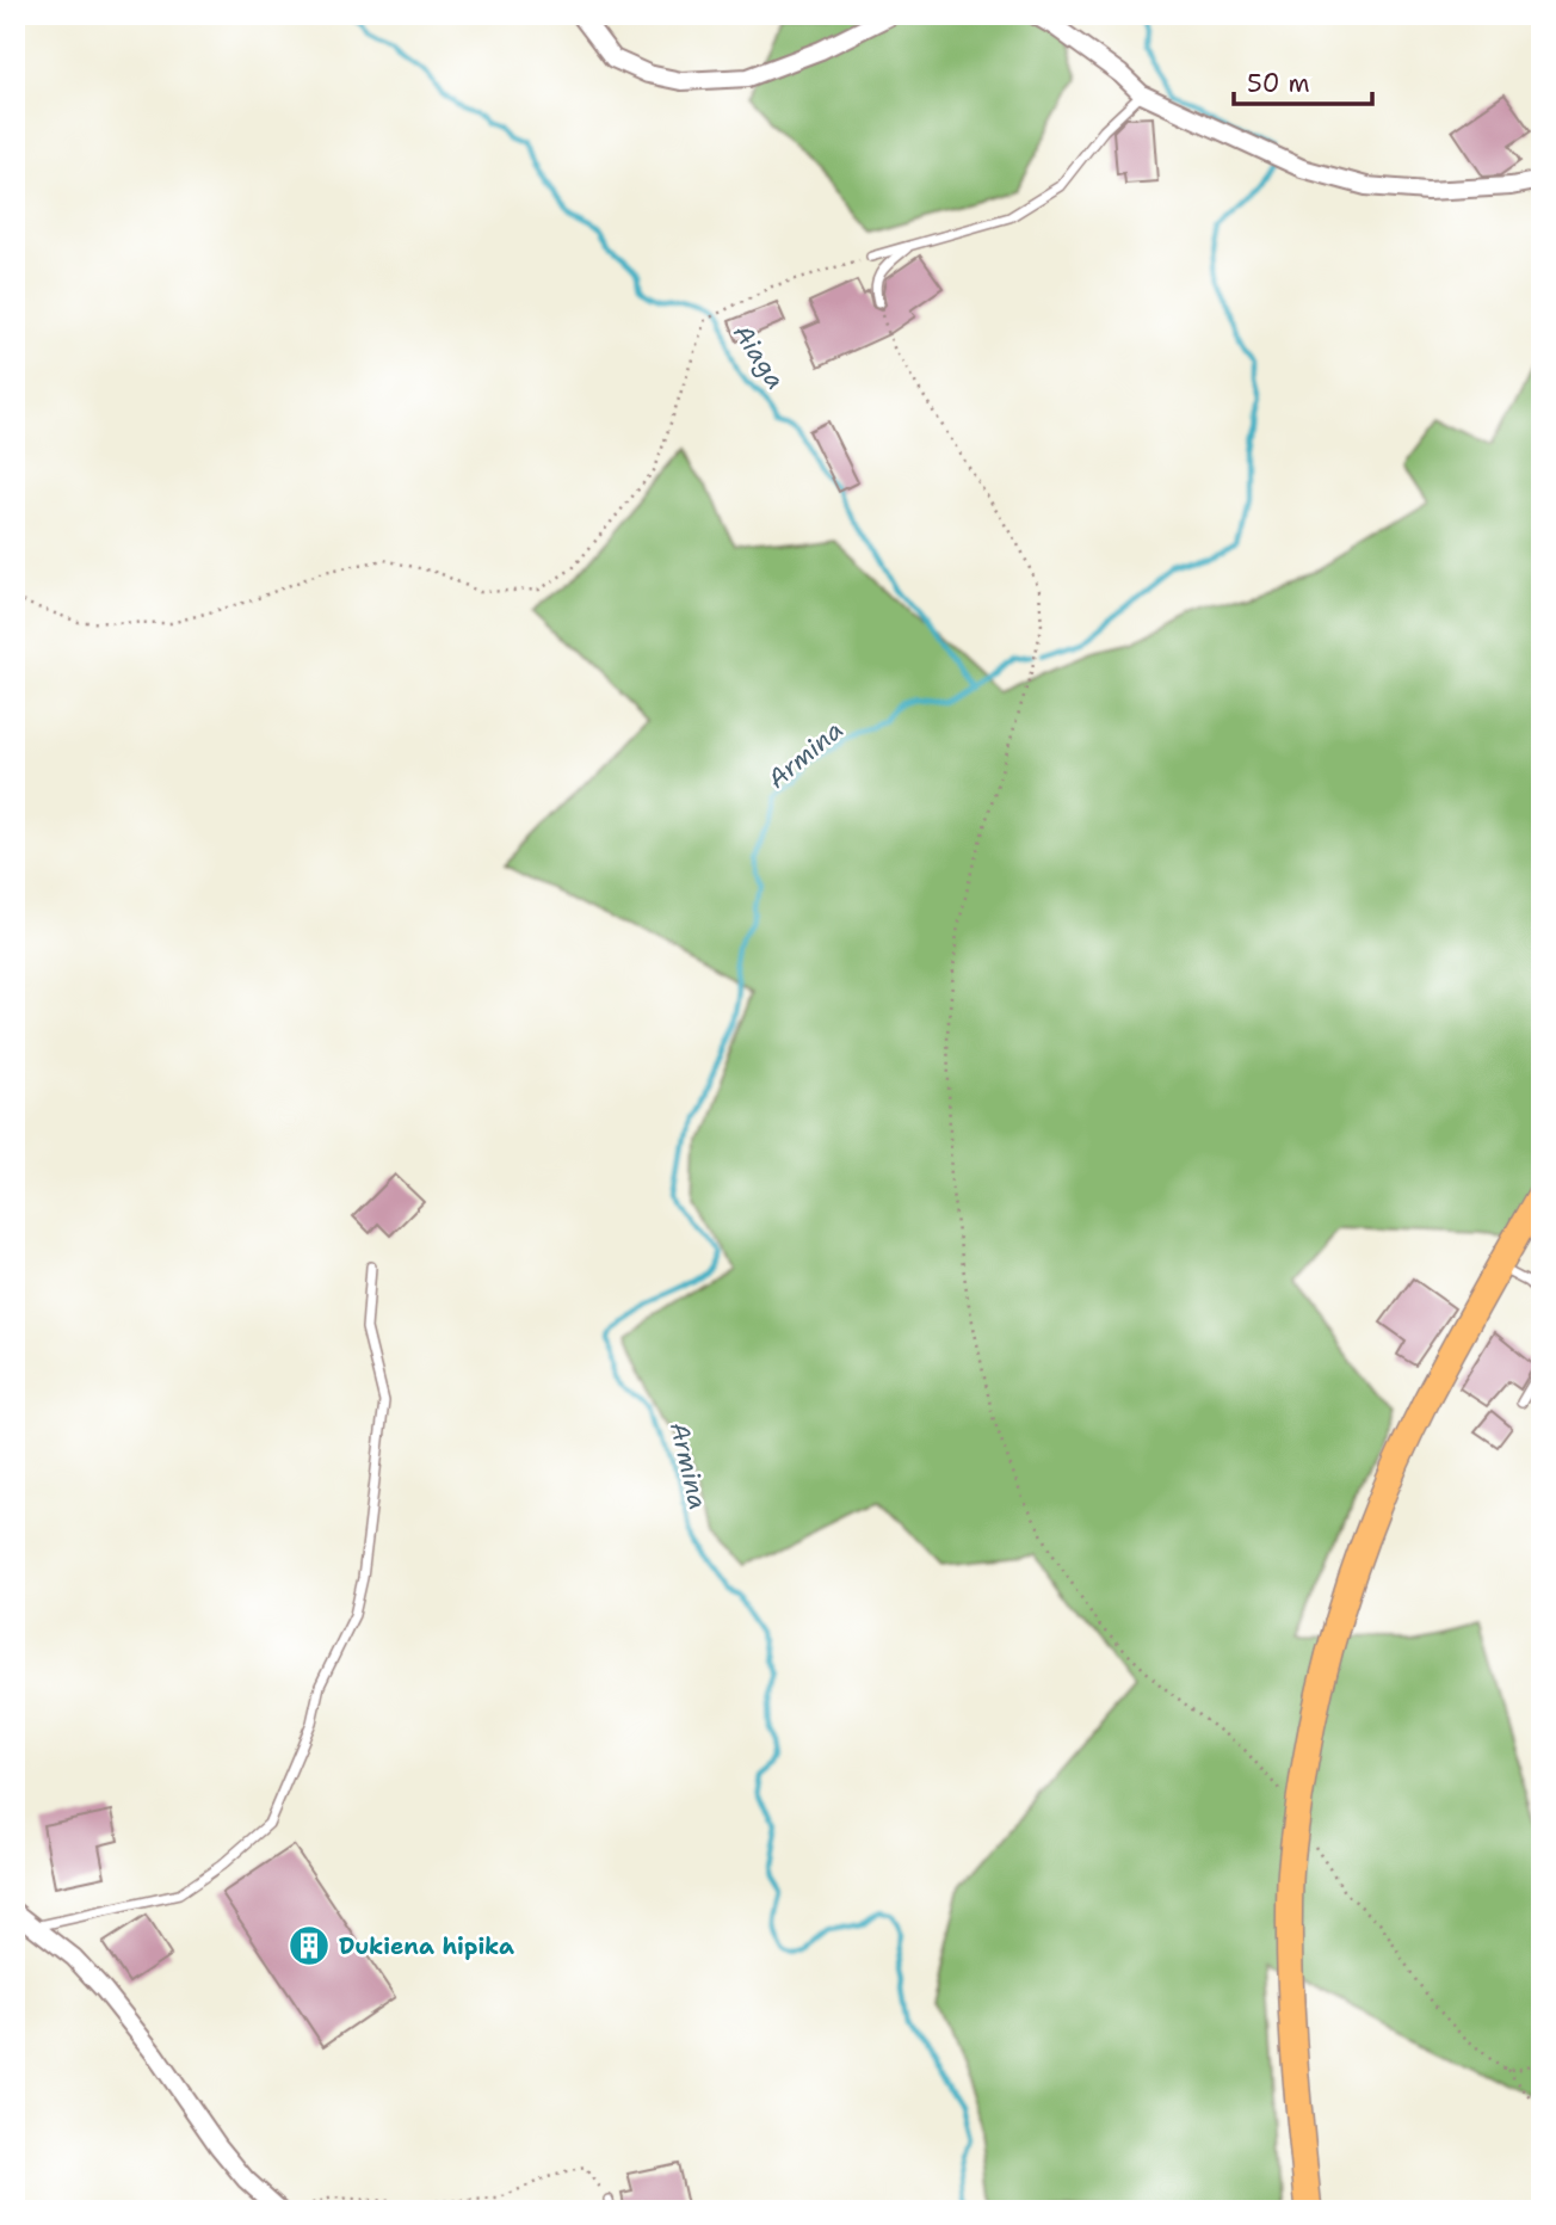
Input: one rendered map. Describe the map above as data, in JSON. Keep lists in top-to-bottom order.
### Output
{
  "water": ["Aiaga", "Armina"],
  "places": {
    "building": ["Dukiena hipika"]
  },
  "scale_bar": "50 m"
}
